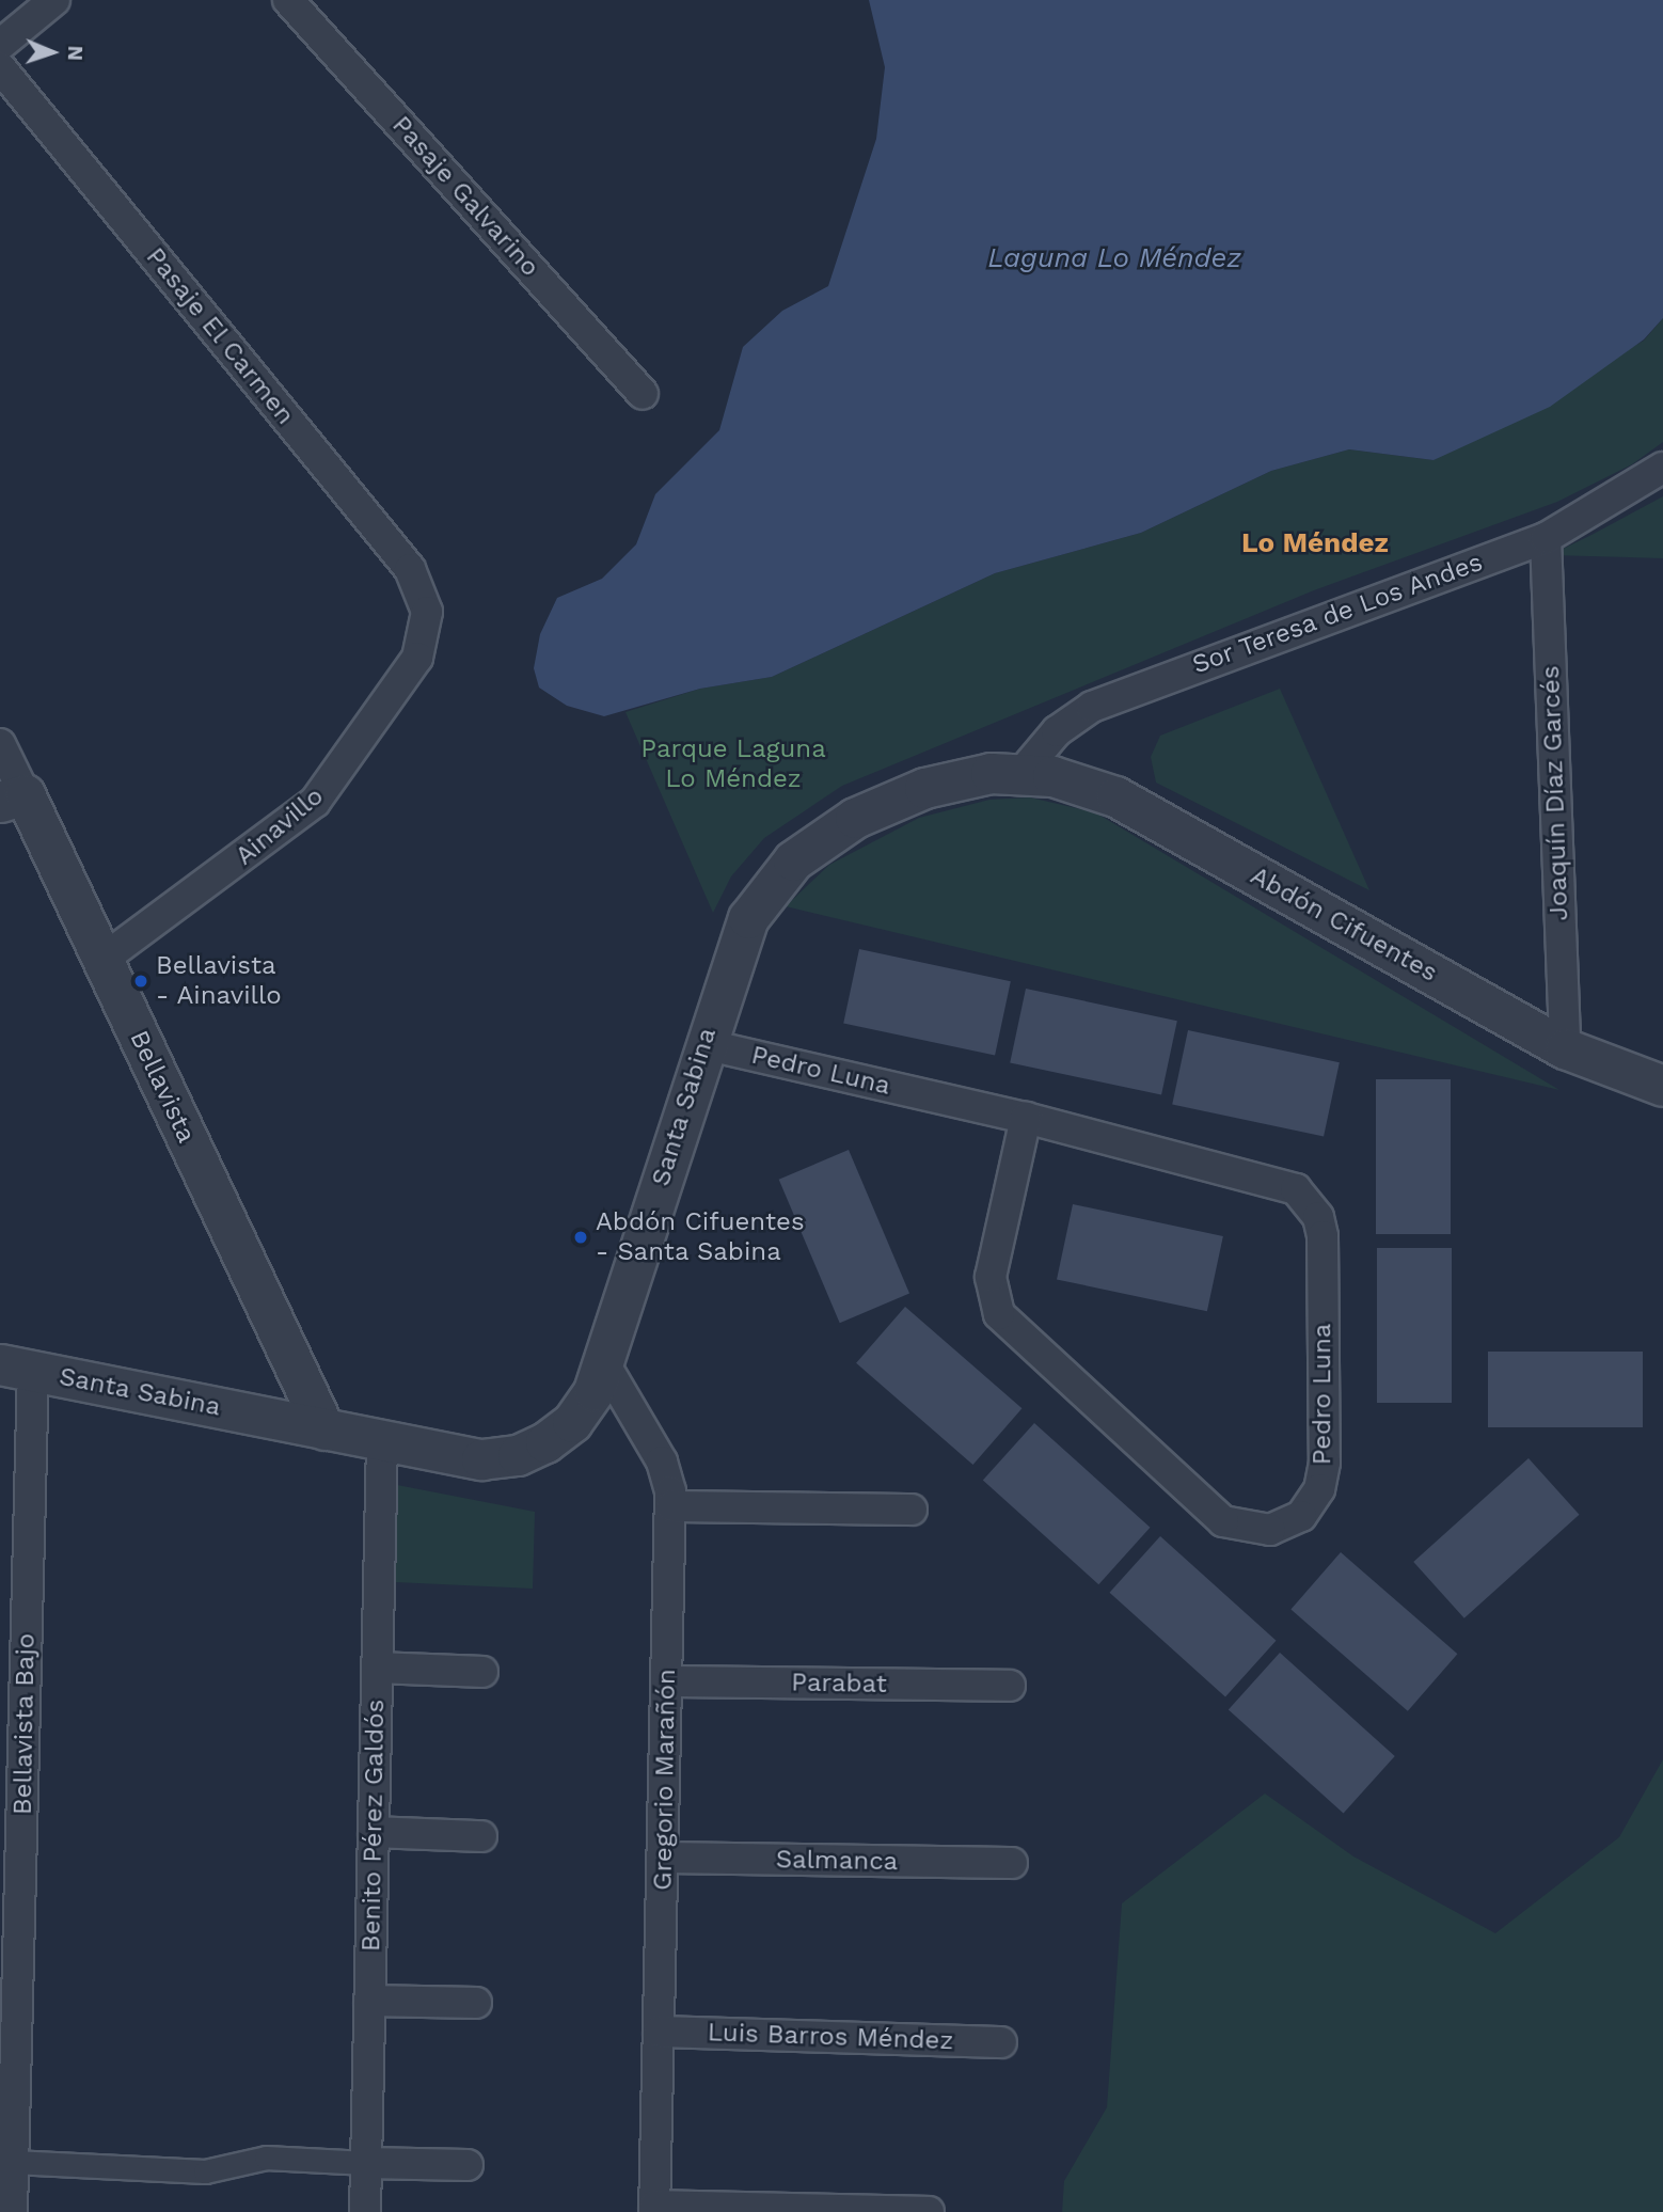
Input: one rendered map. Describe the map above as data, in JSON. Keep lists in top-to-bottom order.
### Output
{
  "streets": {
    "street": [
      "Pasaje Galvarino",
      "Pasaje El Carmen",
      "Sor Teresa de Los Andes",
      "Joaquín Díaz Garcés",
      "Ainavillo",
      "Abdón Cifuentes",
      "Pedro Luna",
      "Bellavista",
      "Santa Sabina",
      "Parabat",
      "Bellavista Bajo",
      "Gregorio Marañón",
      "Benito Pérez Galdós",
      "Salmanca",
      "Luis Barros Méndez"
    ]
  },
  "crossings": [
    ["Pasaje El Carmen", "Ainavillo"],
    ["Sor Teresa de Los Andes", "Joaquín Díaz Garcés"],
    ["Sor Teresa de Los Andes", "Abdón Cifuentes"],
    ["Sor Teresa de Los Andes", "Santa Sabina"],
    ["Joaquín Díaz Garcés", "Abdón Cifuentes"],
    ["Ainavillo", "Bellavista"],
    ["Abdón Cifuentes", "Santa Sabina"],
    ["Pedro Luna", "Santa Sabina"],
    ["Bellavista", "Santa Sabina"],
    ["Santa Sabina", "Bellavista Bajo"],
    ["Santa Sabina", "Gregorio Marañón"],
    ["Santa Sabina", "Benito Pérez Galdós"],
    ["Parabat", "Gregorio Marañón"],
    ["Gregorio Marañón", "Salmanca"],
    ["Gregorio Marañón", "Luis Barros Méndez"]
  ],
  "districts": ["Lo Méndez"],
  "water": ["Laguna Lo Méndez"],
  "parks": ["Parque Laguna Lo Méndez"],
  "places": ["Bellavista - Ainavillo", "Abdón Cifuentes - Santa Sabina"],
  "north": "right"
}
